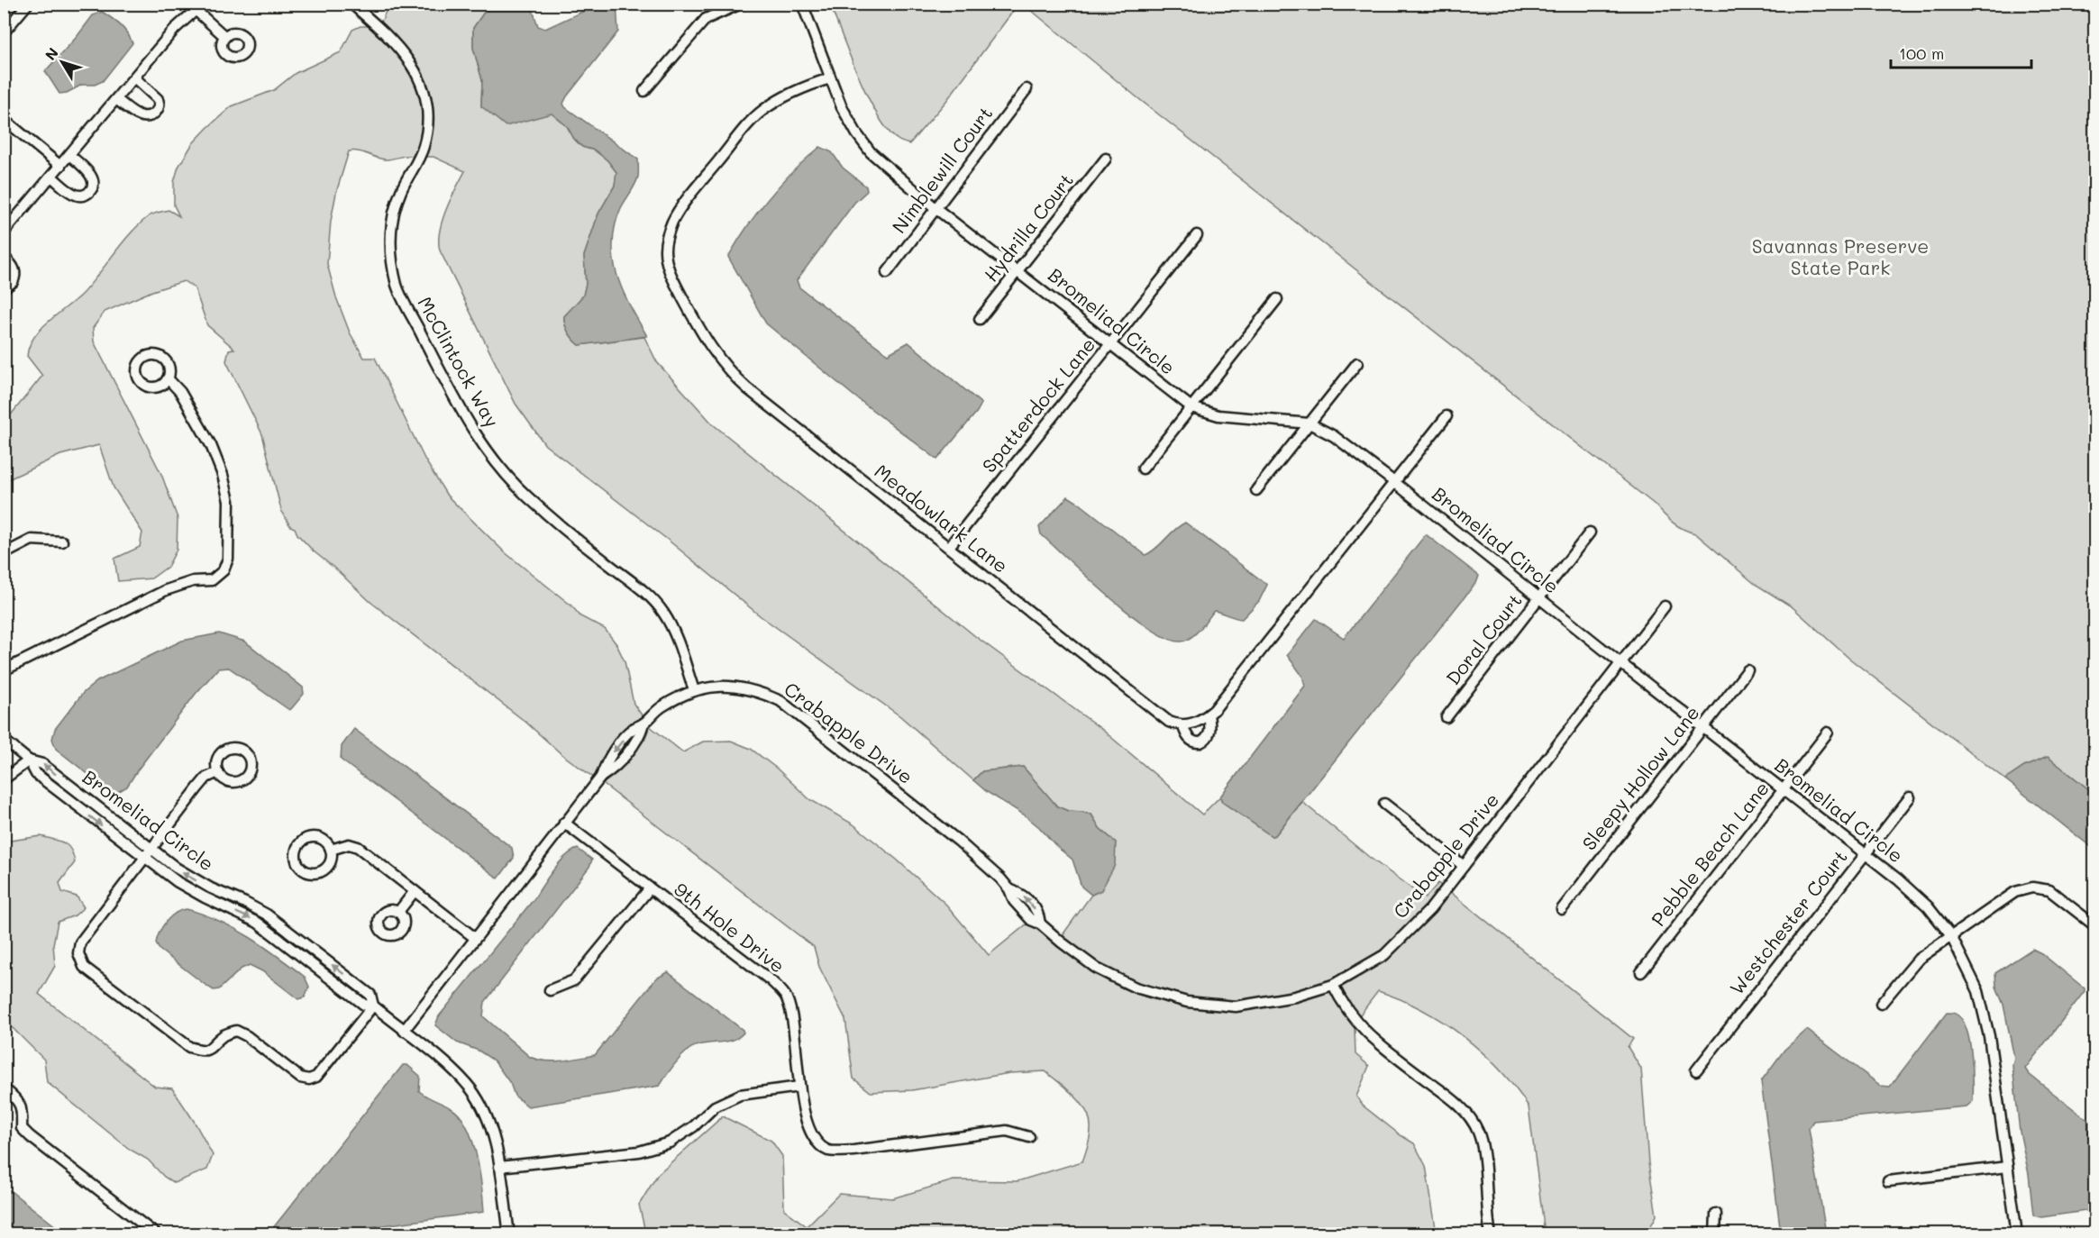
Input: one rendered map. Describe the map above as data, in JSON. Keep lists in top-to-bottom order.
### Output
{
  "streets": {
    "street": [
      "Nimblewill Court",
      "Hydrilla Court",
      "Bromeliad Circle",
      "McClintock Way",
      "Spatterdock Lane",
      "Meadowlark Lane",
      "Doral Court",
      "Crabapple Drive",
      "Sleepy Hollow Lane",
      "Pebble Beach Lane",
      "Westchester Court",
      "9th Hole Drive"
    ]
  },
  "crossings": [
    ["Nimblewill Court", "Bromeliad Circle"],
    ["Hydrilla Court", "Bromeliad Circle"],
    ["Bromeliad Circle", "Spatterdock Lane"],
    ["Bromeliad Circle", "Meadowlark Lane"],
    ["Bromeliad Circle", "Doral Court"],
    ["Bromeliad Circle", "Crabapple Drive"],
    ["Bromeliad Circle", "Sleepy Hollow Lane"],
    ["Bromeliad Circle", "Pebble Beach Lane"],
    ["Bromeliad Circle", "Westchester Court"],
    ["McClintock Way", "Crabapple Drive"],
    ["Spatterdock Lane", "Meadowlark Lane"],
    ["Crabapple Drive", "9th Hole Drive"]
  ],
  "parks": ["Savannas Preserve State Park"],
  "scale_bar": "100 m",
  "north": "top left"
}
